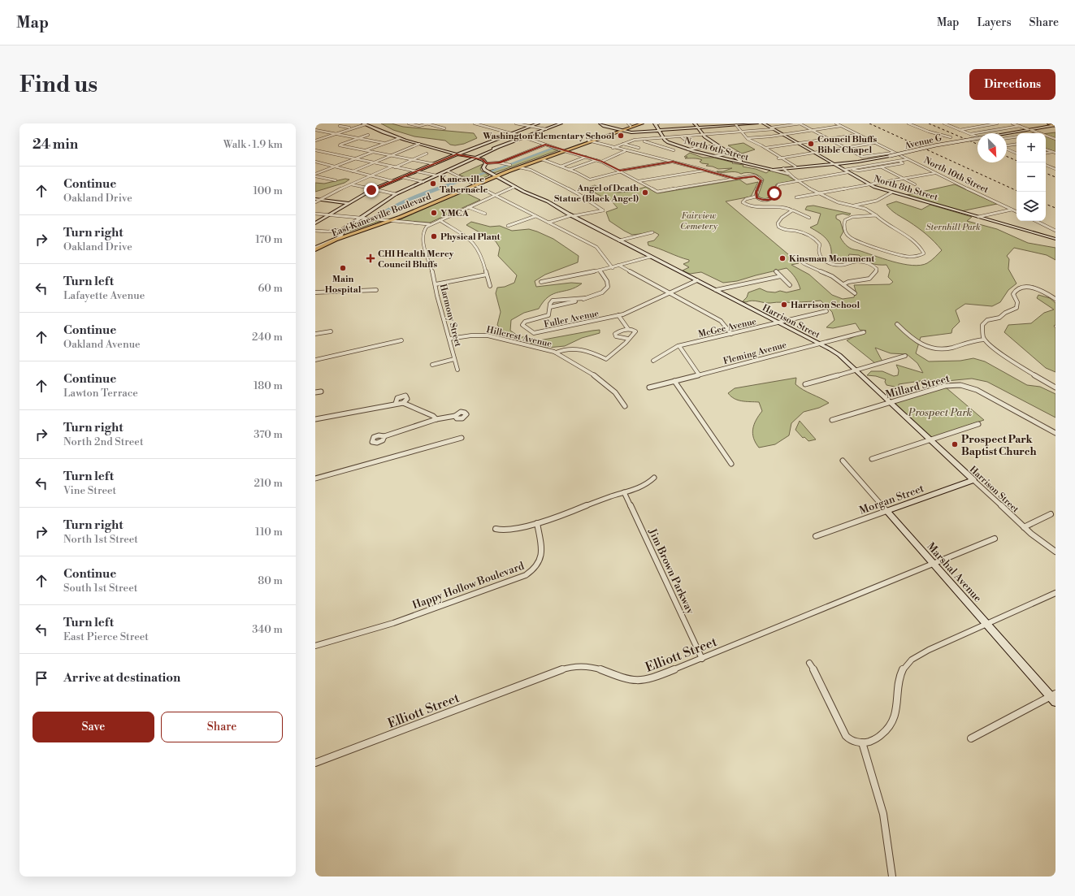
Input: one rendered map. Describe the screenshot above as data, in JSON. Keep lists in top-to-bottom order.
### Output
{
  "streets": {
    "main road": ["East Kanesville Boulevard"],
    "street": [
      "Avenue G",
      "North 6th Street",
      "North 10th Street",
      "North 8th Street",
      "Harmony Street",
      "Fuller Avenue",
      "Harrison Street",
      "McGee Avenue",
      "Hillcrest Avenue",
      "Fleming Avenue",
      "Millard Street",
      "Morgan Street",
      "Jim Brown Parkway",
      "Marshal Avenue",
      "Happy Hollow Boulevard",
      "Elliott Street"
    ]
  },
  "crossings": [
    ["Avenue G", "North 6th Street"],
    ["Avenue G", "North 10th Street"],
    ["Avenue G", "North 8th Street"],
    ["East Kanesville Boulevard", "Harrison Street"],
    ["Harmony Street", "Hillcrest Avenue"],
    ["Fuller Avenue", "Harrison Street"],
    ["Harrison Street", "McGee Avenue"],
    ["Harrison Street", "Fleming Avenue"],
    ["Harrison Street", "Millard Street"],
    ["Harrison Street", "Morgan Street"],
    ["Morgan Street", "Marshal Avenue"],
    ["Jim Brown Parkway", "Elliott Street"],
    ["Marshal Avenue", "Elliott Street"]
  ],
  "parks": ["Fairview Cemetery", "Sternhill Park", "Prospect Park"],
  "places": {
    "other": [
      "Washington Elementary School",
      "Council Bluffs Bible Chapel",
      "Kanesville Tabernacle",
      "Angel of Death Statue (Black Angel)",
      "YMCA",
      "Physical Plant",
      "Kinsman Monument",
      "Main Hospital",
      "Harrison School",
      "Prospect Park Baptist Church"
    ],
    "health": ["CHI Health Mercy Council Bluffs"]
  },
  "north": "bottom right",
  "page": {
    "header": "Map",
    "nav": ["Map", "Layers", "Share"],
    "buttons": [
      "Directions",
      ["Save", "Share"]
    ],
    "title": "Find us",
    "heading": ["24 min", "Walk · 1.9 km"],
    "map_buttons": ["+", "−"],
    "list": [
      ["Continue", "Oakland Drive", "100 m"],
      ["Turn right", "Oakland Drive", "170 m"],
      ["Turn left", "Lafayette Avenue", "60 m"],
      ["Continue", "Oakland Avenue", "240 m"],
      ["Continue", "Lawton Terrace", "180 m"],
      ["Turn right", "North 2nd Street", "370 m"],
      ["Turn left", "Vine Street", "210 m"],
      ["Turn right", "North 1st Street", "110 m"],
      ["Continue", "South 1st Street", "80 m"],
      ["Turn left", "East Pierce Street", "340 m"],
      "Arrive at destination"
    ]
  }
}
